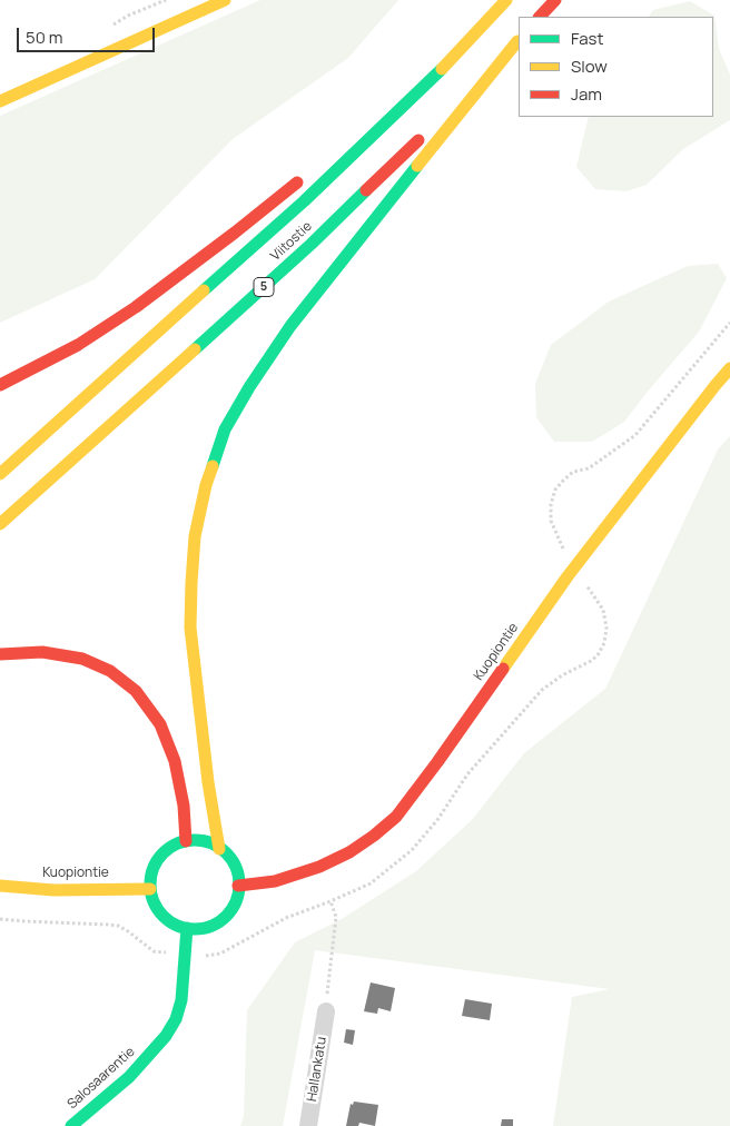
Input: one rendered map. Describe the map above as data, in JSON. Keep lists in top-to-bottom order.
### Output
{
  "streets": {
    "main road": [
      "Viitostie",
      "5",
      "Kuopiontie",
      "Salosaarentie"
    ],
    "street": ["Hallankatu"]
  },
  "crossings": [
    ["Kuopiontie", "Salosaarentie"]
  ],
  "legend": ["Fast", "Slow", "Jam"],
  "scale_bar": "50 m"
}
